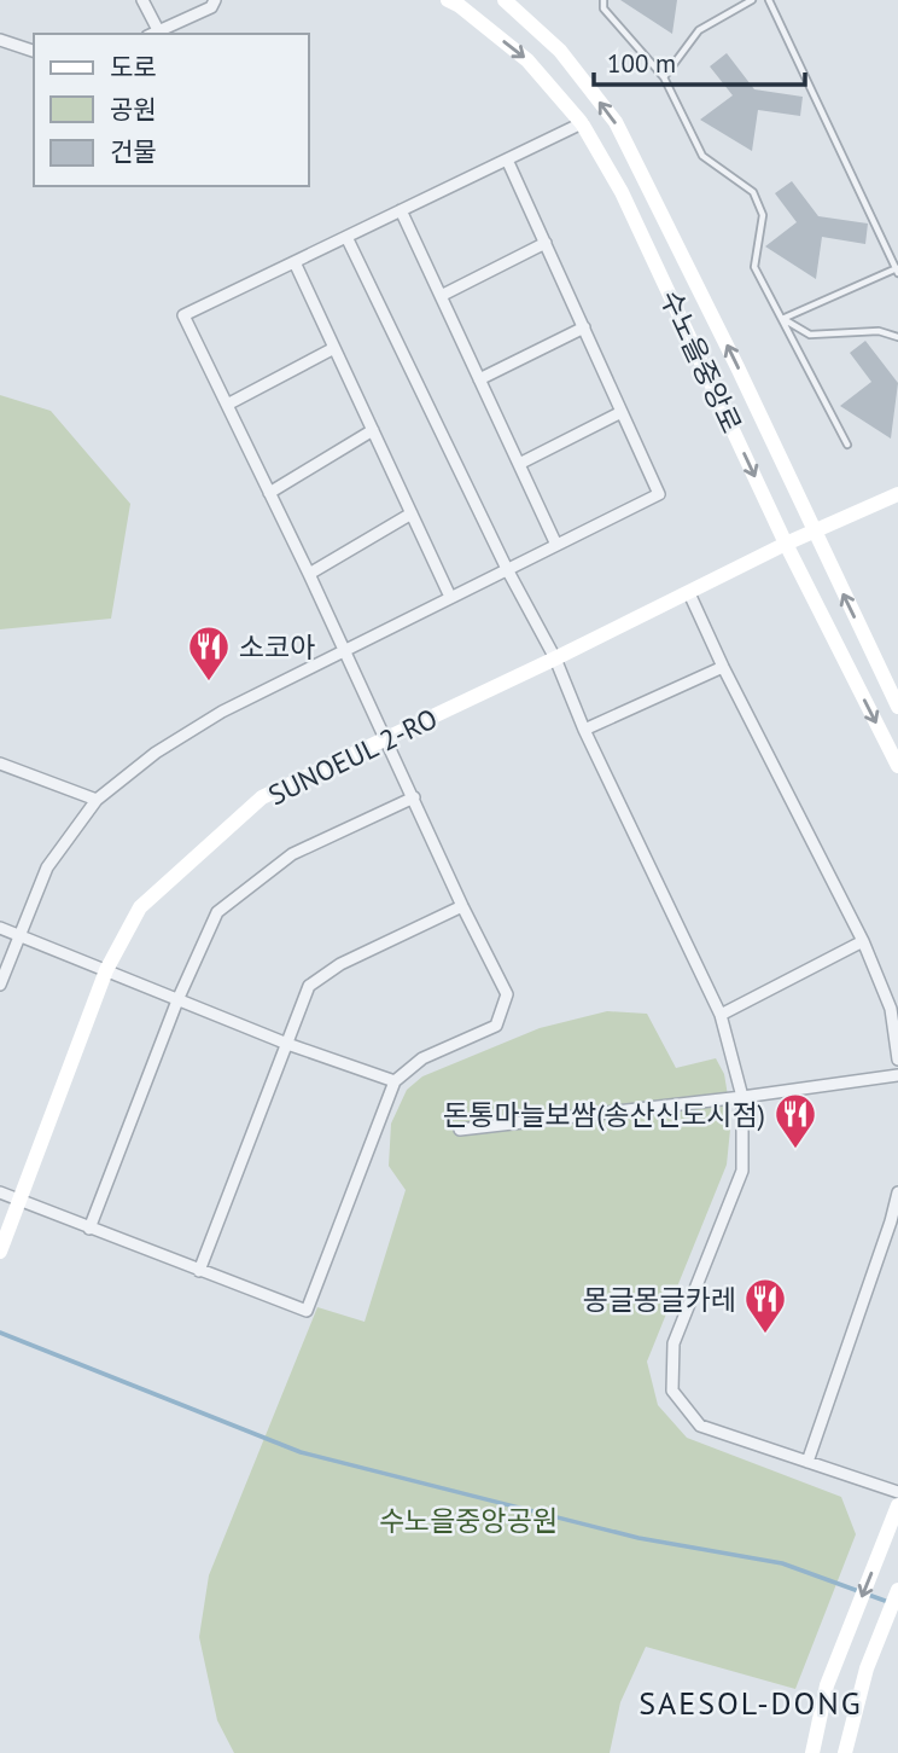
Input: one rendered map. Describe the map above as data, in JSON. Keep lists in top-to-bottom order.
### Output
{
  "streets": {
    "main road": ["수노을중앙로", "SUNOEUL 2-RO"]
  },
  "crossings": [
    ["수노을중앙로", "SUNOEUL 2-RO"]
  ],
  "districts": ["SAESOL-DONG"],
  "parks": ["수노을중앙공원"],
  "places": {
    "restaurant": ["소코아", "돈통마늘보쌈(송산신도시점)", "몽글몽글카레"]
  },
  "legend": ["도로", "공원", "건물"],
  "scale_bar": "100 m"
}
